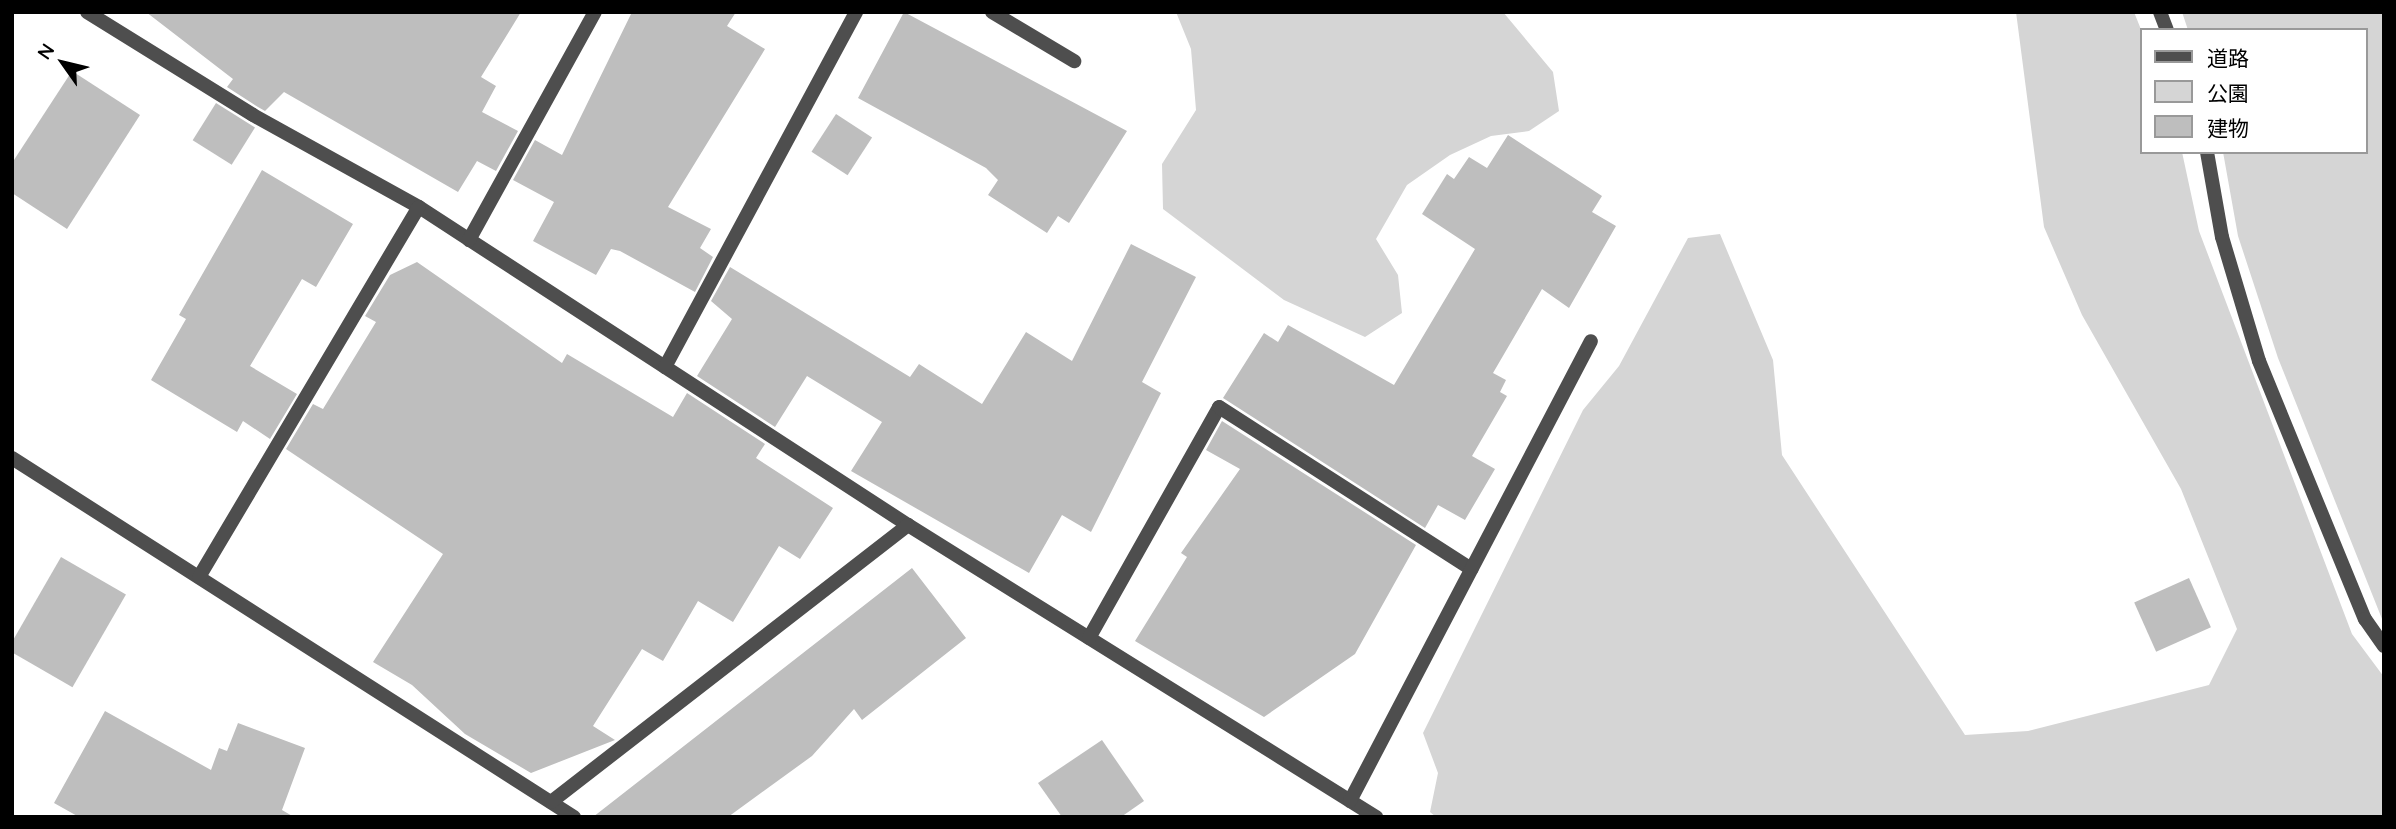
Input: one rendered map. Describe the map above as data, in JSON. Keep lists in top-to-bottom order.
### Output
{
  "legend": ["道路", "公園", "建物"],
  "north": "top left"
}
